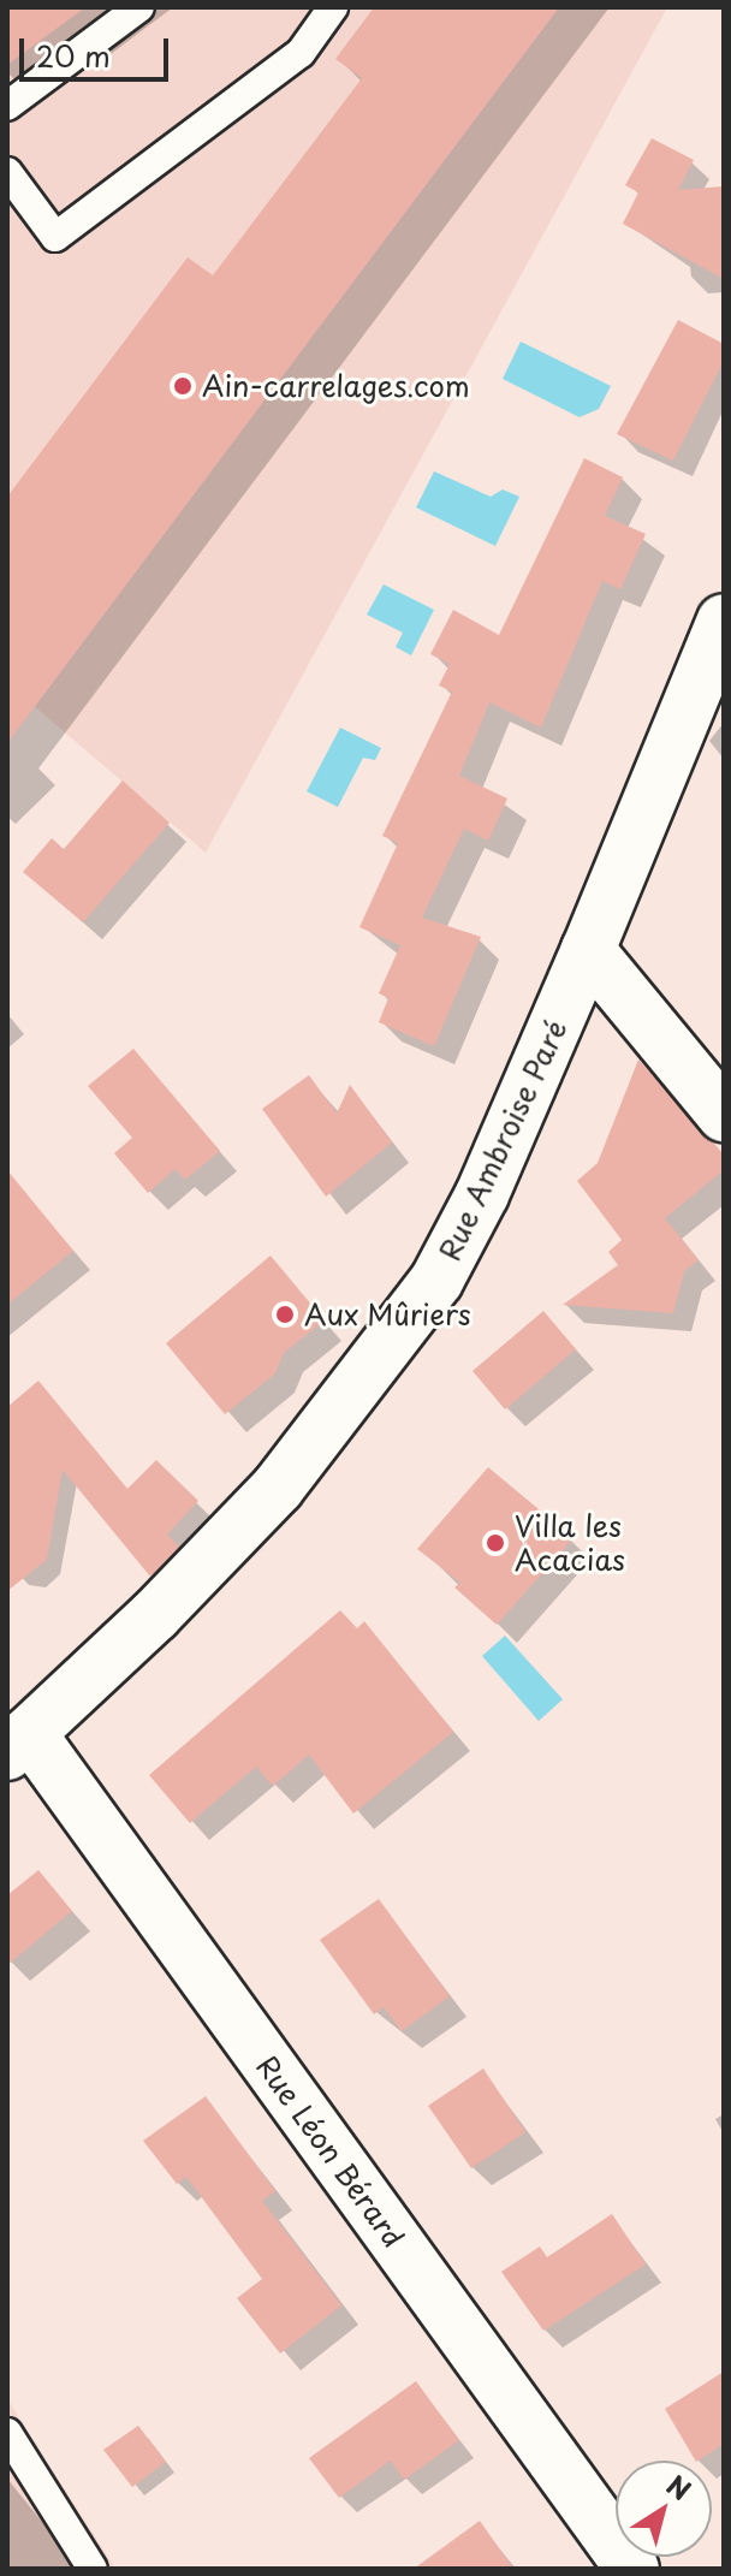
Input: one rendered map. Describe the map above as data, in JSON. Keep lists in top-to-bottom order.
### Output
{
  "streets": {
    "street": ["Rue Ambroise Paré", "Rue Léon Bérard"]
  },
  "crossings": [
    ["Rue Ambroise Paré", "Rue Léon Bérard"]
  ],
  "places": ["Ain-carrelages.com", "Aux Mûriers", "Villa les Acacias"],
  "scale_bar": "20 m",
  "north": "top right"
}
